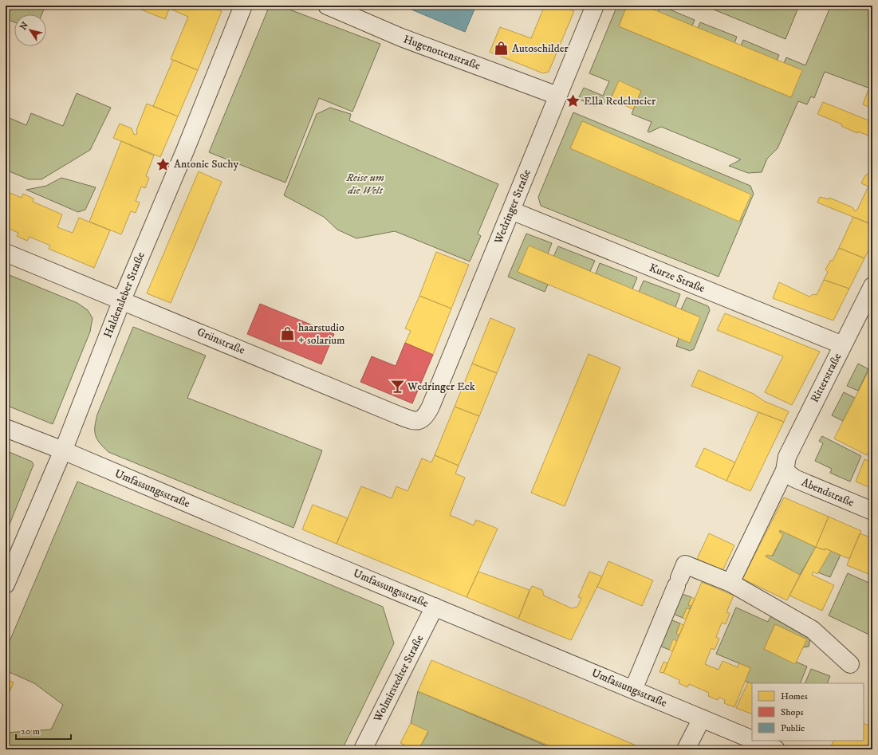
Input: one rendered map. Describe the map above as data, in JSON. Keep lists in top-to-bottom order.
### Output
{
  "streets": {
    "street": [
      "Hugenottenstraße",
      "Wedringer Straße",
      "Kurze Straße",
      "Haldensleber Straße",
      "Grünstraße",
      "Ritterstraße",
      "Umfassungsstraße",
      "Abendstraße",
      "Wolmirstedter Straße"
    ]
  },
  "crossings": [
    ["Hugenottenstraße", "Wedringer Straße"],
    ["Wedringer Straße", "Kurze Straße"],
    ["Wedringer Straße", "Grünstraße"],
    ["Kurze Straße", "Ritterstraße"],
    ["Haldensleber Straße", "Grünstraße"],
    ["Haldensleber Straße", "Umfassungsstraße"],
    ["Ritterstraße", "Abendstraße"],
    ["Umfassungsstraße", "Wolmirstedter Straße"]
  ],
  "parks": ["Reise um die Welt"],
  "places": {
    "shop": ["Autoschilder", "haarstudio + solarium"],
    "place": ["Ella Redelmeier", "Antonie Suchy"],
    "bar": ["Wedringer Eck"]
  },
  "legend": ["Homes", "Shops", "Public"],
  "scale_bar": "20 m",
  "north": "top left"
}
